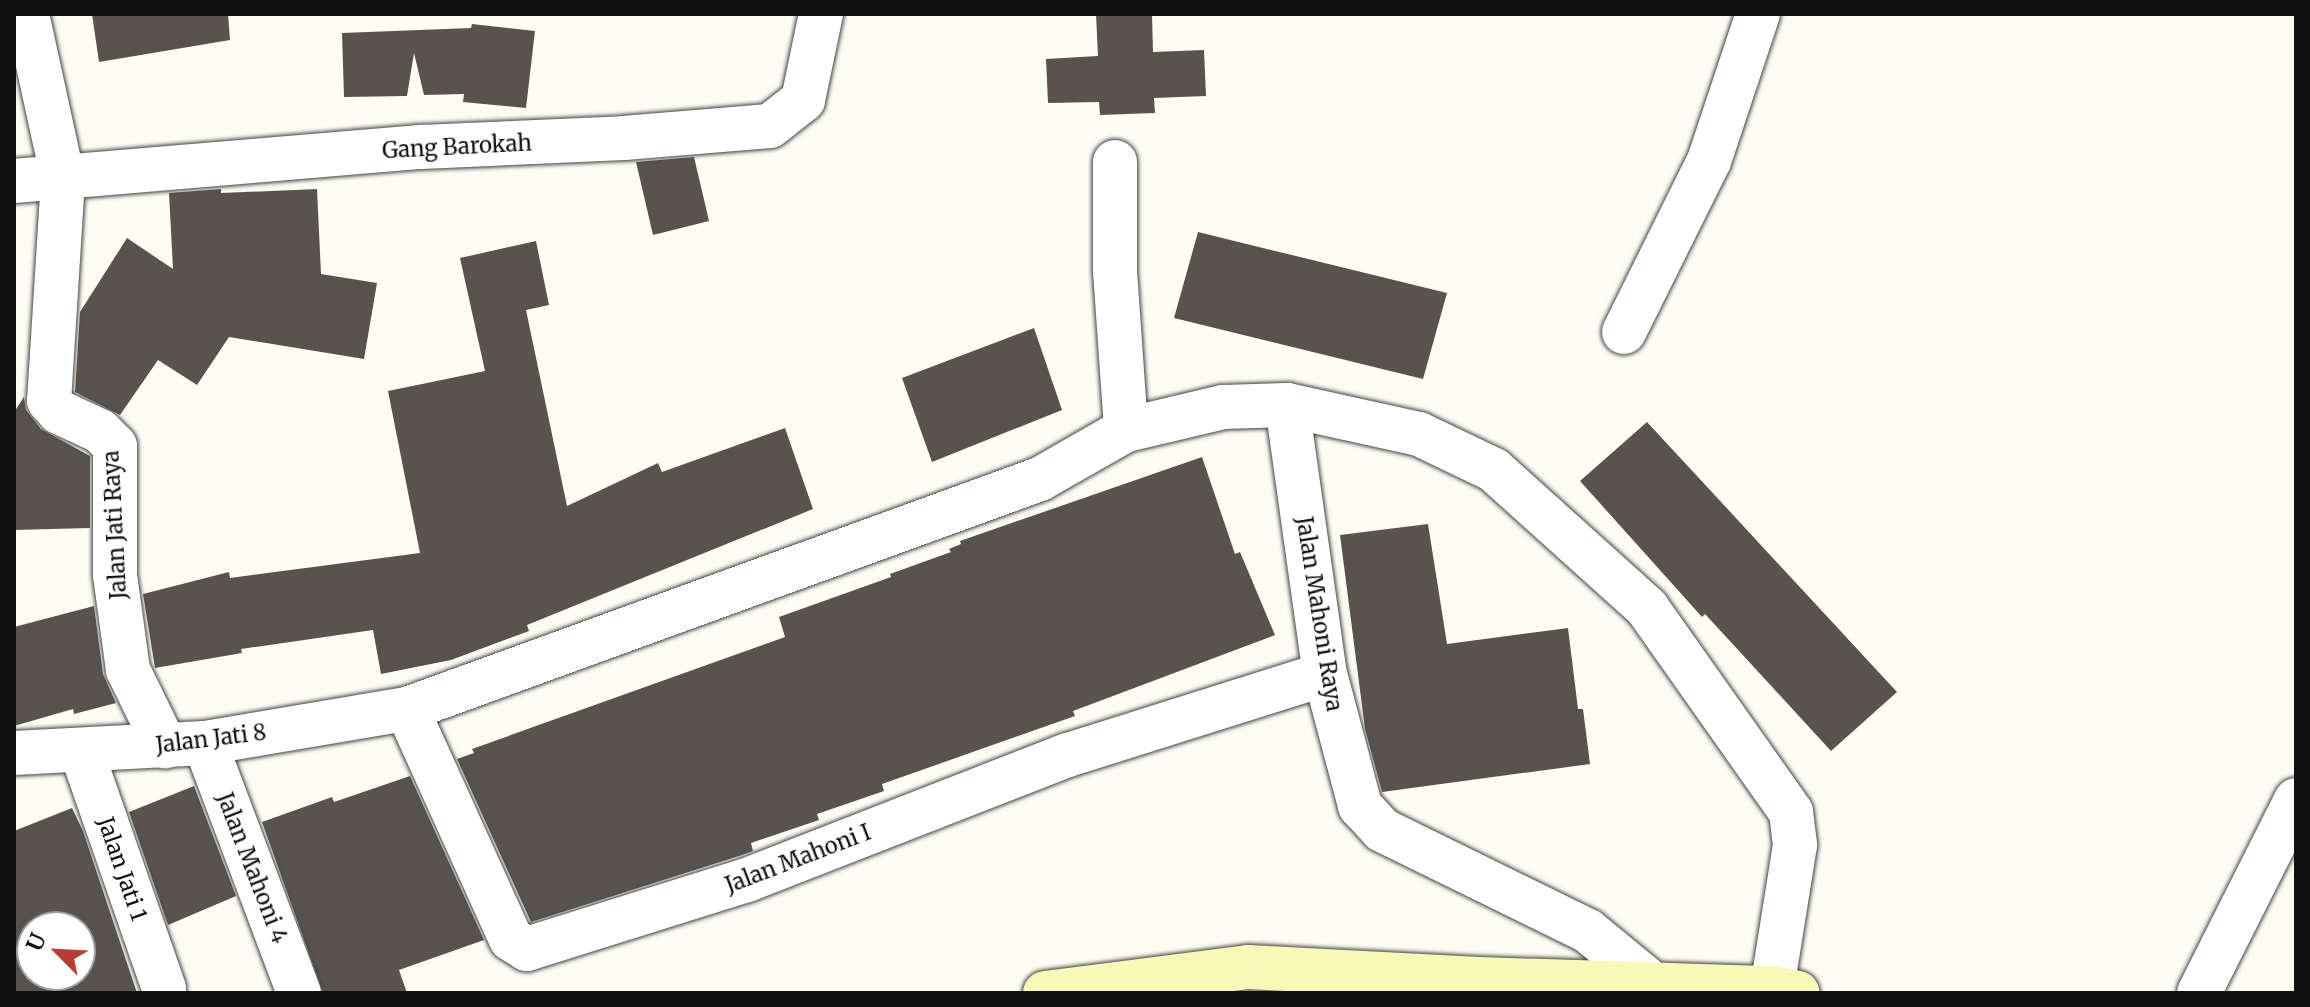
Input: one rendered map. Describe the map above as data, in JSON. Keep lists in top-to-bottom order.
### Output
{
  "streets": {
    "street": [
      "Gang Barokah",
      "Jalan Jati Raya",
      "Jalan Mahoni Raya",
      "Jalan Jati 8",
      "Jalan Mahoni I",
      "Jalan Mahoni 4",
      "Jalan Jati 1"
    ]
  },
  "crossings": [
    ["Gang Barokah", "Jalan Jati Raya"],
    ["Jalan Jati Raya", "Jalan Jati 8"],
    ["Jalan Jati Raya", "Jalan Mahoni 4"],
    ["Jalan Mahoni Raya", "Jalan Jati 8"],
    ["Jalan Mahoni Raya", "Jalan Mahoni I"],
    ["Jalan Jati 8", "Jalan Mahoni I"],
    ["Jalan Jati 8", "Jalan Mahoni 4"],
    ["Jalan Jati 8", "Jalan Jati 1"]
  ],
  "north": "top left"
}
